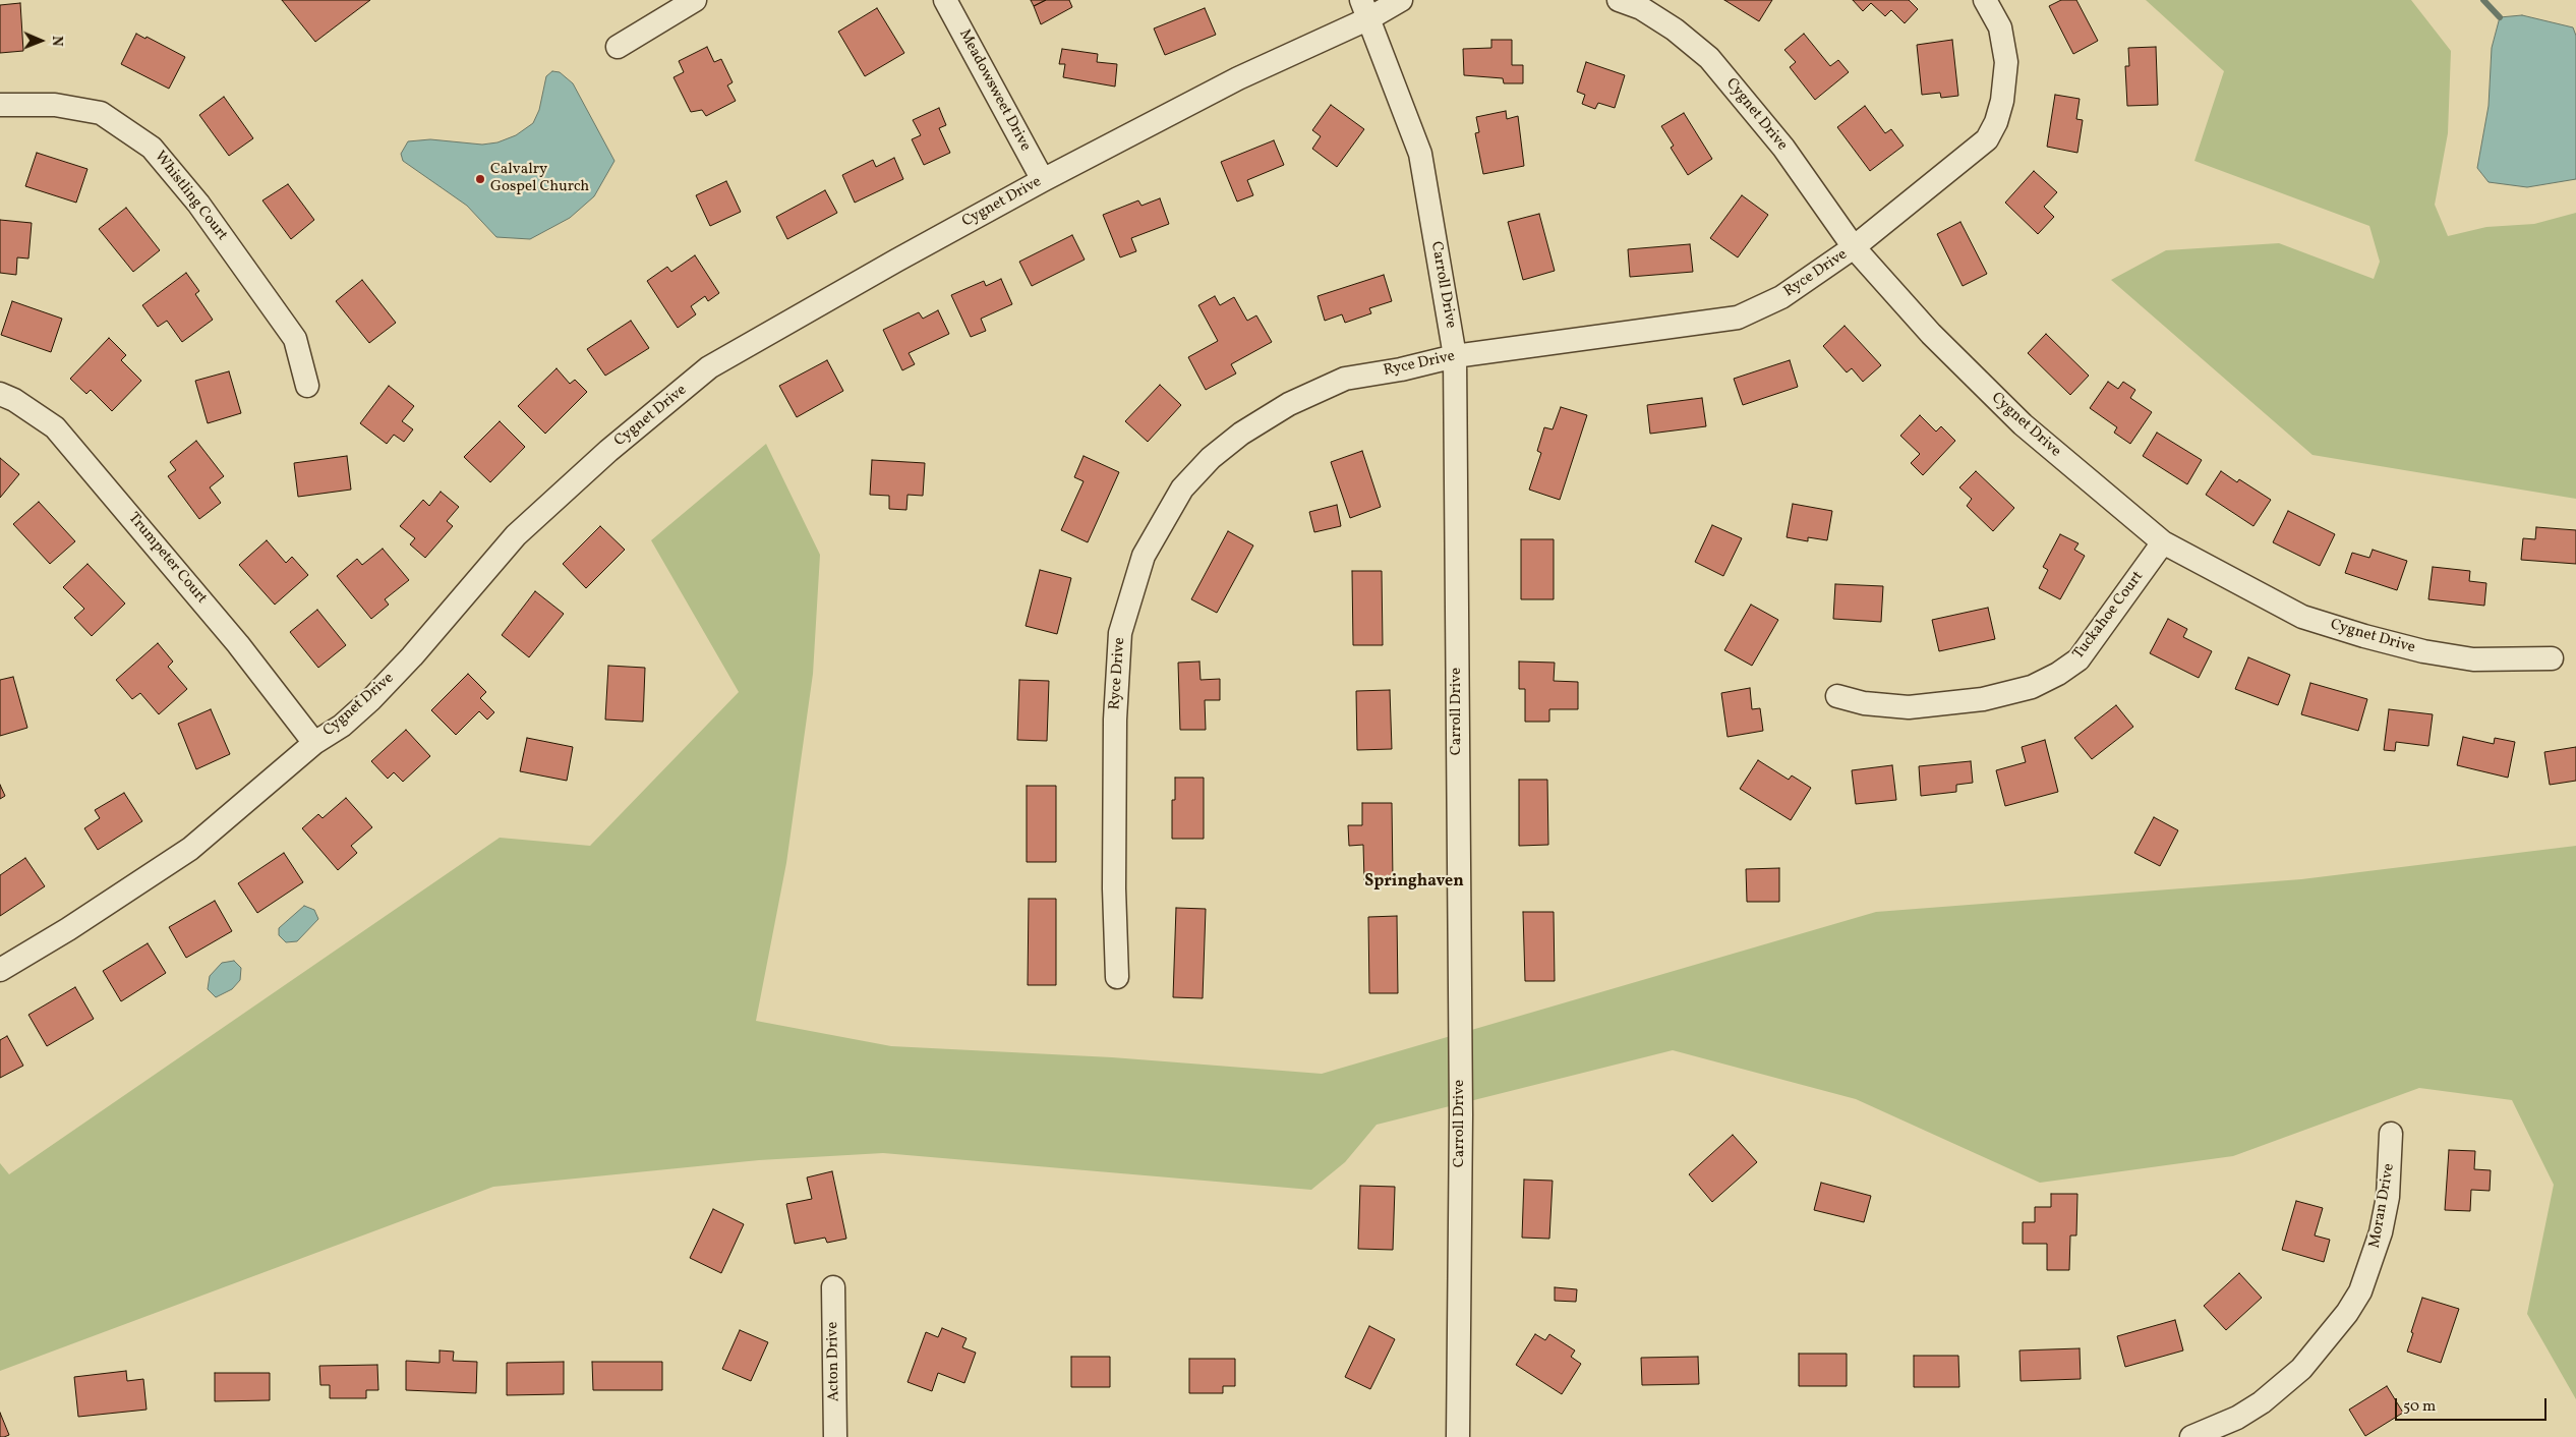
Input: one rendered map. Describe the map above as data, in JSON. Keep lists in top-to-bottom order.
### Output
{
  "streets": {
    "street": [
      "Meadowsweet Drive",
      "Cygnet Drive",
      "Whistling Court",
      "Ryce Drive",
      "Carroll Drive",
      "Trumpeter Court",
      "Tuckahoe Court",
      "Moran Drive",
      "Acton Drive"
    ]
  },
  "crossings": [
    ["Meadowsweet Drive", "Cygnet Drive"],
    ["Cygnet Drive", "Ryce Drive"],
    ["Cygnet Drive", "Carroll Drive"],
    ["Cygnet Drive", "Trumpeter Court"],
    ["Cygnet Drive", "Tuckahoe Court"],
    ["Ryce Drive", "Carroll Drive"]
  ],
  "districts": ["Springhaven"],
  "places": ["Calvalry Gospel Church"],
  "scale_bar": "50 m",
  "north": "right"
}
